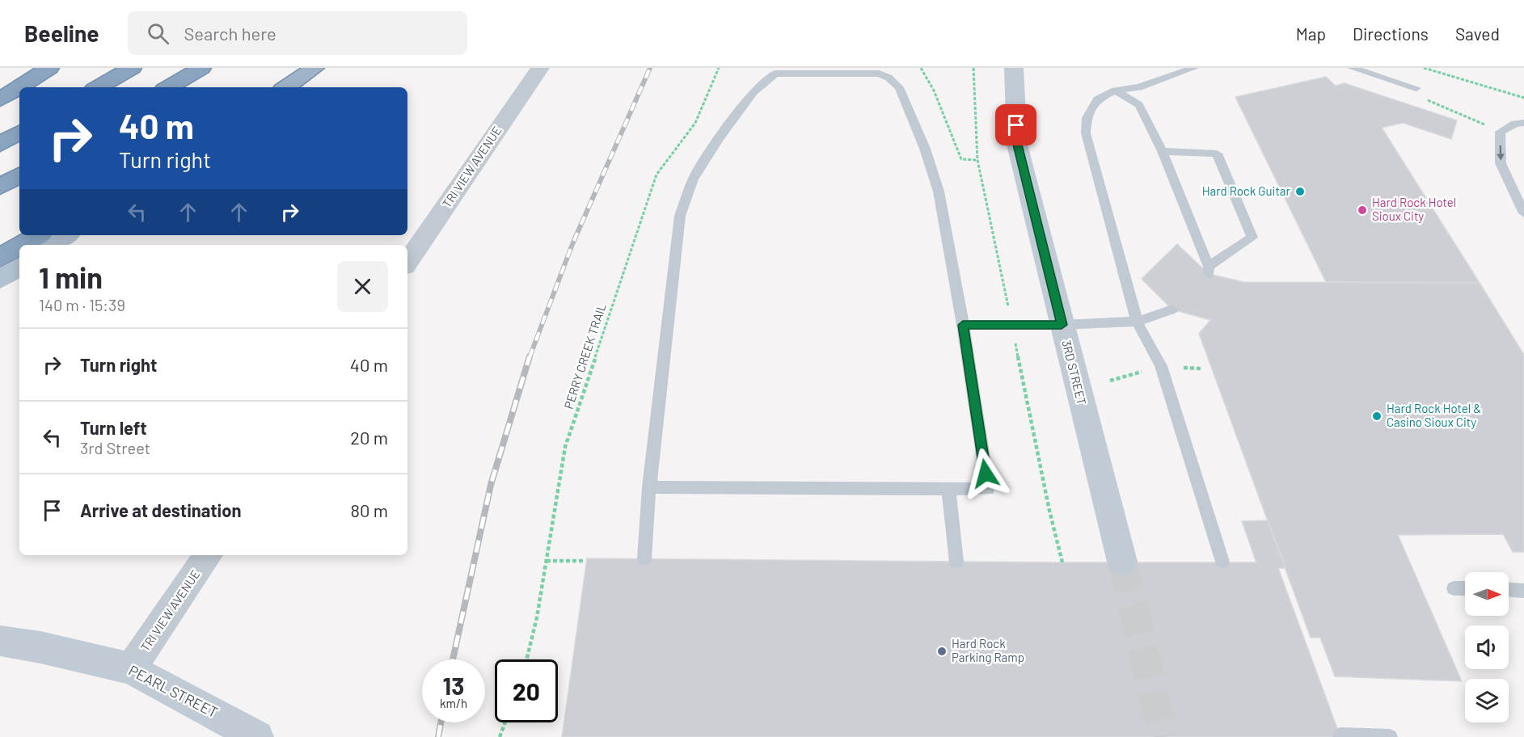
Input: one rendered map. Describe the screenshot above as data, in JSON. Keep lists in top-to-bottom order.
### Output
{
  "streets": {
    "main road": ["3RD STREET", "PEARL STREET"],
    "street": ["TRI VIEW AVENUE"],
    "path": ["PERRY CREEK TRAIL"]
  },
  "crossings": [
    ["TRI VIEW AVENUE", "PEARL STREET"]
  ],
  "places": [
    "Hard Rock Guitar",
    "Hard Rock Hotel Sioux City",
    "Hard Rock Hotel & Casino Sioux City",
    "Hard Rock Parking Ramp"
  ],
  "north": "right",
  "page": {
    "header": "Beeline",
    "search": "Search here",
    "nav": ["Map", "Directions", "Saved"],
    "turn": ["40 m", "Turn right"],
    "heading": ["1 min", "140 m · 15:39"],
    "list": [
      {
        "name": "Turn right",
        "value": "40 m"
      },
      {
        "name": "Turn left",
        "note": "3rd Street",
        "value": "20 m"
      },
      {
        "name": "Arrive at destination",
        "value": "80 m"
      }
    ],
    "speed": "13 km/h",
    "limit": "20"
  }
}
